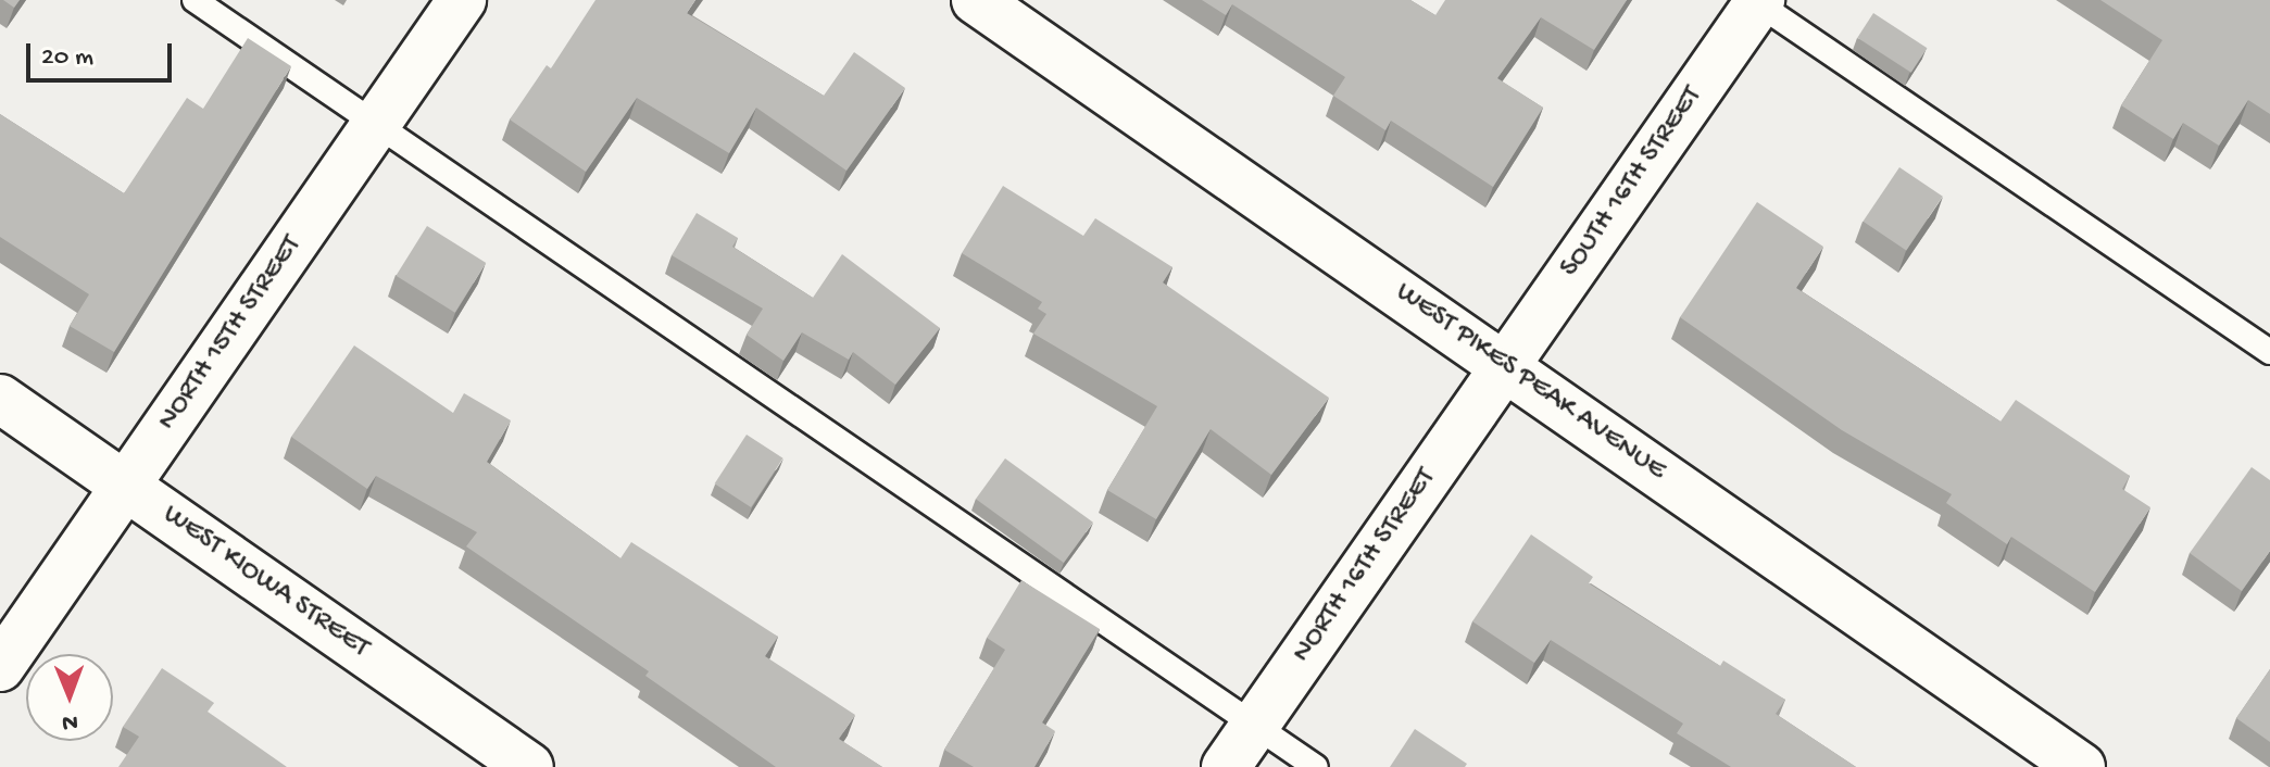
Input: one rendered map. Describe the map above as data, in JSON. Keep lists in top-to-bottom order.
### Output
{
  "streets": {
    "street": [
      "SOUTH 16TH STREET",
      "NORTH 15TH STREET",
      "WEST PIKES PEAK AVENUE",
      "NORTH 16TH STREET",
      "WEST KIOWA STREET"
    ]
  },
  "crossings": [
    ["SOUTH 16TH STREET", "WEST PIKES PEAK AVENUE"],
    ["SOUTH 16TH STREET", "NORTH 16TH STREET"],
    ["NORTH 15TH STREET", "WEST KIOWA STREET"],
    ["WEST PIKES PEAK AVENUE", "NORTH 16TH STREET"]
  ],
  "scale_bar": "20 m",
  "north": "bottom"
}
